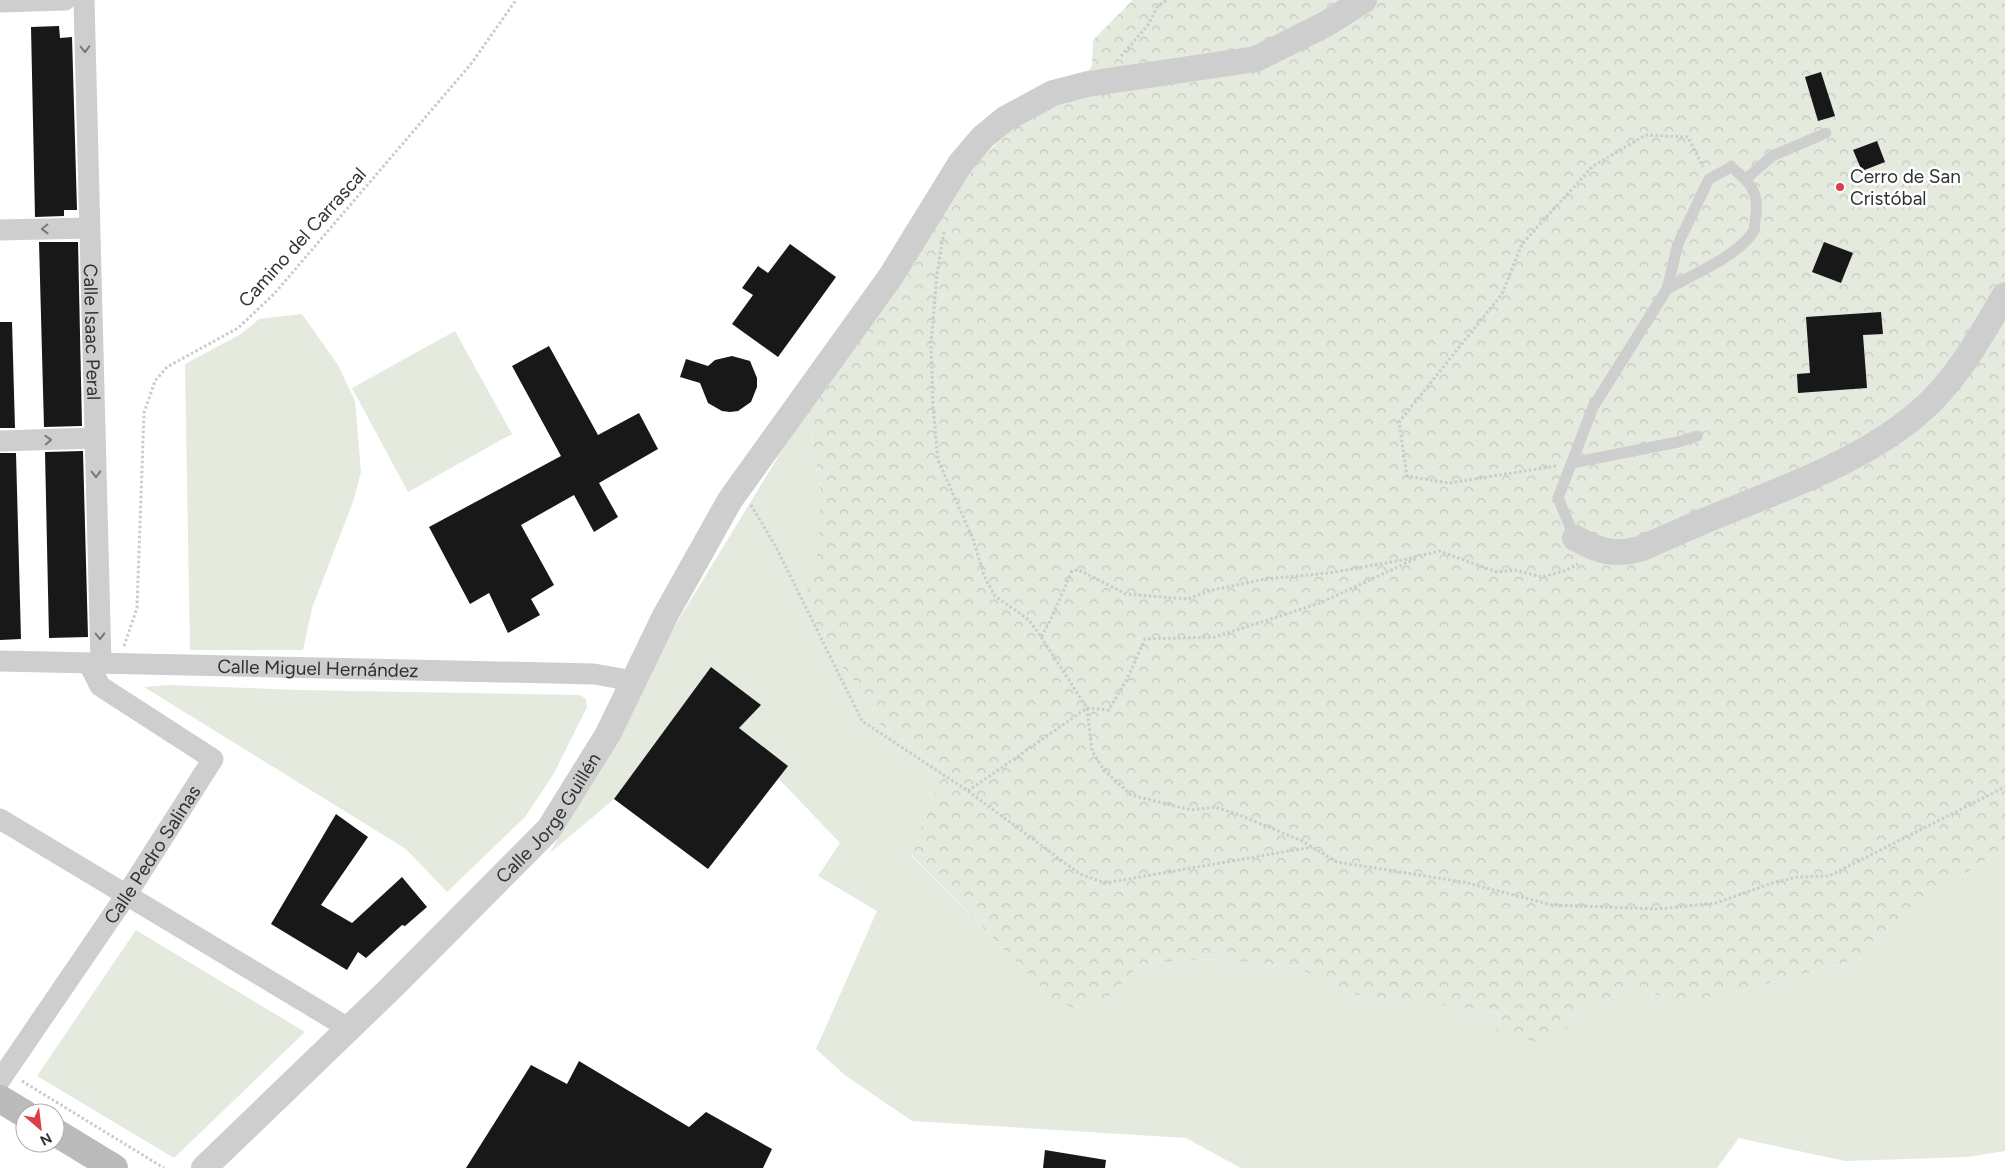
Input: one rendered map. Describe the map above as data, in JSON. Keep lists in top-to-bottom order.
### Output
{
  "streets": {
    "street": [
      "Calle Isaac Peral",
      "Calle Miguel Hernández",
      "Calle Jorge Guillén",
      "Calle Pedro Salinas"
    ],
    "path": ["Camino del Carrascal"]
  },
  "crossings": [
    ["Camino del Carrascal", "Calle Isaac Peral"],
    ["Camino del Carrascal", "Calle Miguel Hernández"],
    ["Camino del Carrascal", "Calle Pedro Salinas"],
    ["Calle Isaac Peral", "Calle Miguel Hernández"],
    ["Calle Isaac Peral", "Calle Pedro Salinas"],
    ["Calle Miguel Hernández", "Calle Jorge Guillén"],
    ["Calle Miguel Hernández", "Calle Pedro Salinas"]
  ],
  "one_way": ["Calle Isaac Peral"],
  "places": ["Cerro de San Cristóbal"],
  "north": "bottom right"
}
